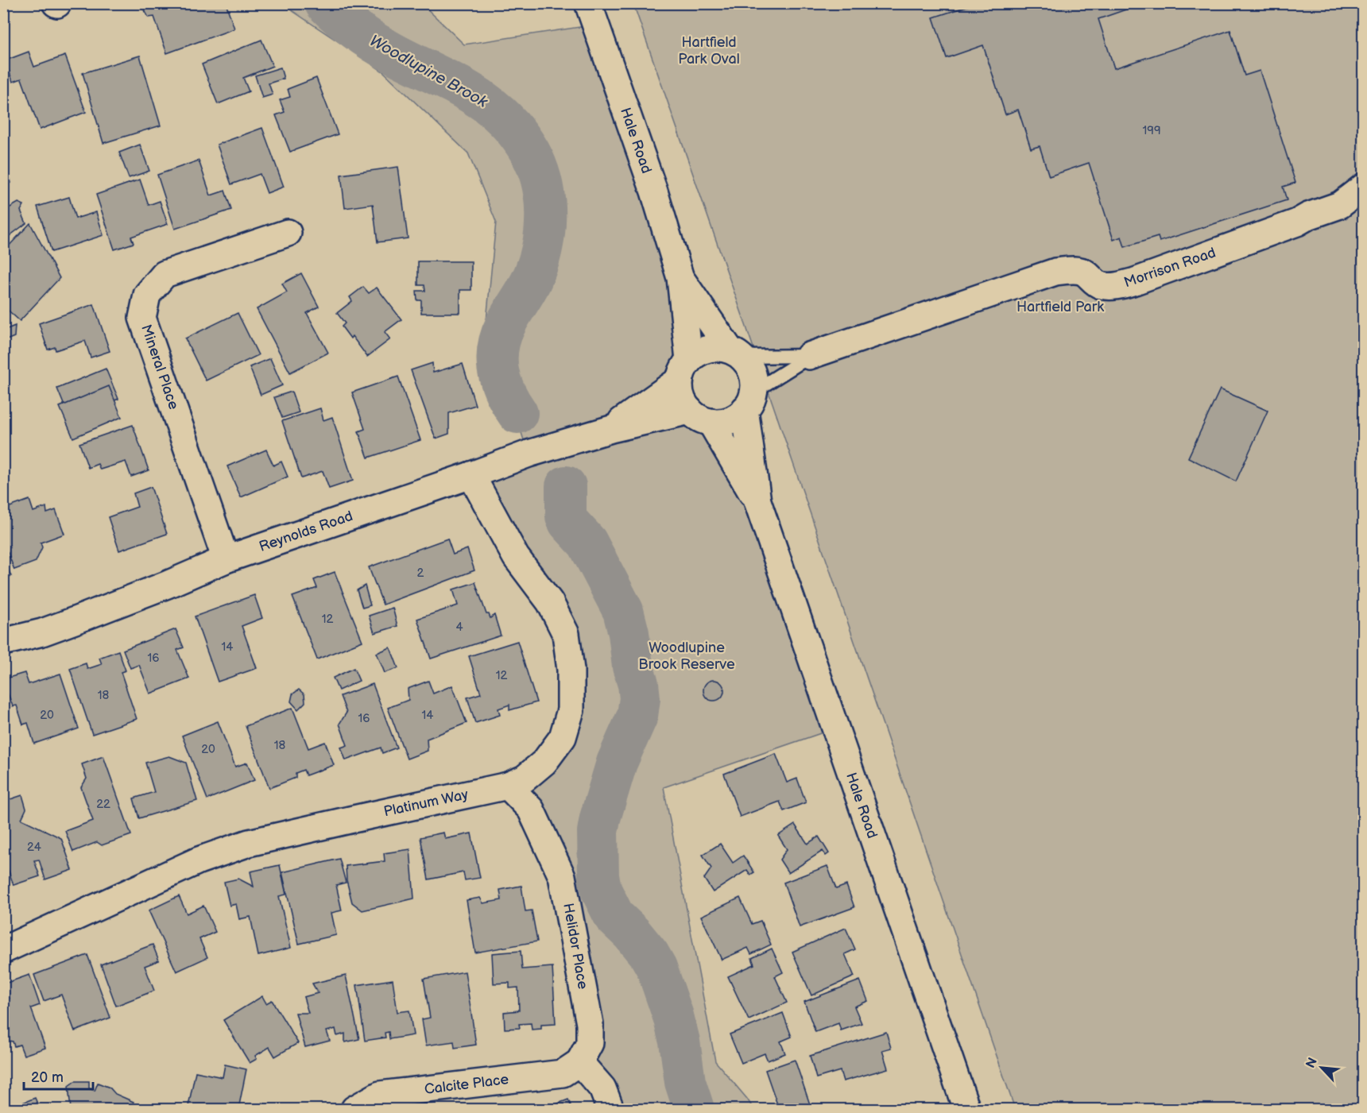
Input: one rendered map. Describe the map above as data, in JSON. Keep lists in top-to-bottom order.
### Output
{
  "streets": {
    "street": [
      "Hale Road",
      "Morrison Road",
      "Mineral Place",
      "Reynolds Road",
      "Platinum Way",
      "Helidor Place",
      "Calcite Place"
    ]
  },
  "crossings": [
    ["Hale Road", "Morrison Road"],
    ["Hale Road", "Reynolds Road"],
    ["Morrison Road", "Reynolds Road"],
    ["Mineral Place", "Reynolds Road"],
    ["Reynolds Road", "Platinum Way"],
    ["Platinum Way", "Helidor Place"],
    ["Helidor Place", "Calcite Place"]
  ],
  "water": ["Woodlupine Brook"],
  "parks": ["Hartfield Park Oval", "Hartfield Park", "Woodlupine Brook Reserve"],
  "house_numbers": [
    "199",
    "2",
    "12",
    "4",
    "14",
    "16",
    "12",
    "18",
    "20",
    "14",
    "16",
    "18",
    "20",
    "22",
    "24"
  ],
  "scale_bar": "20 m",
  "north": "top left"
}
